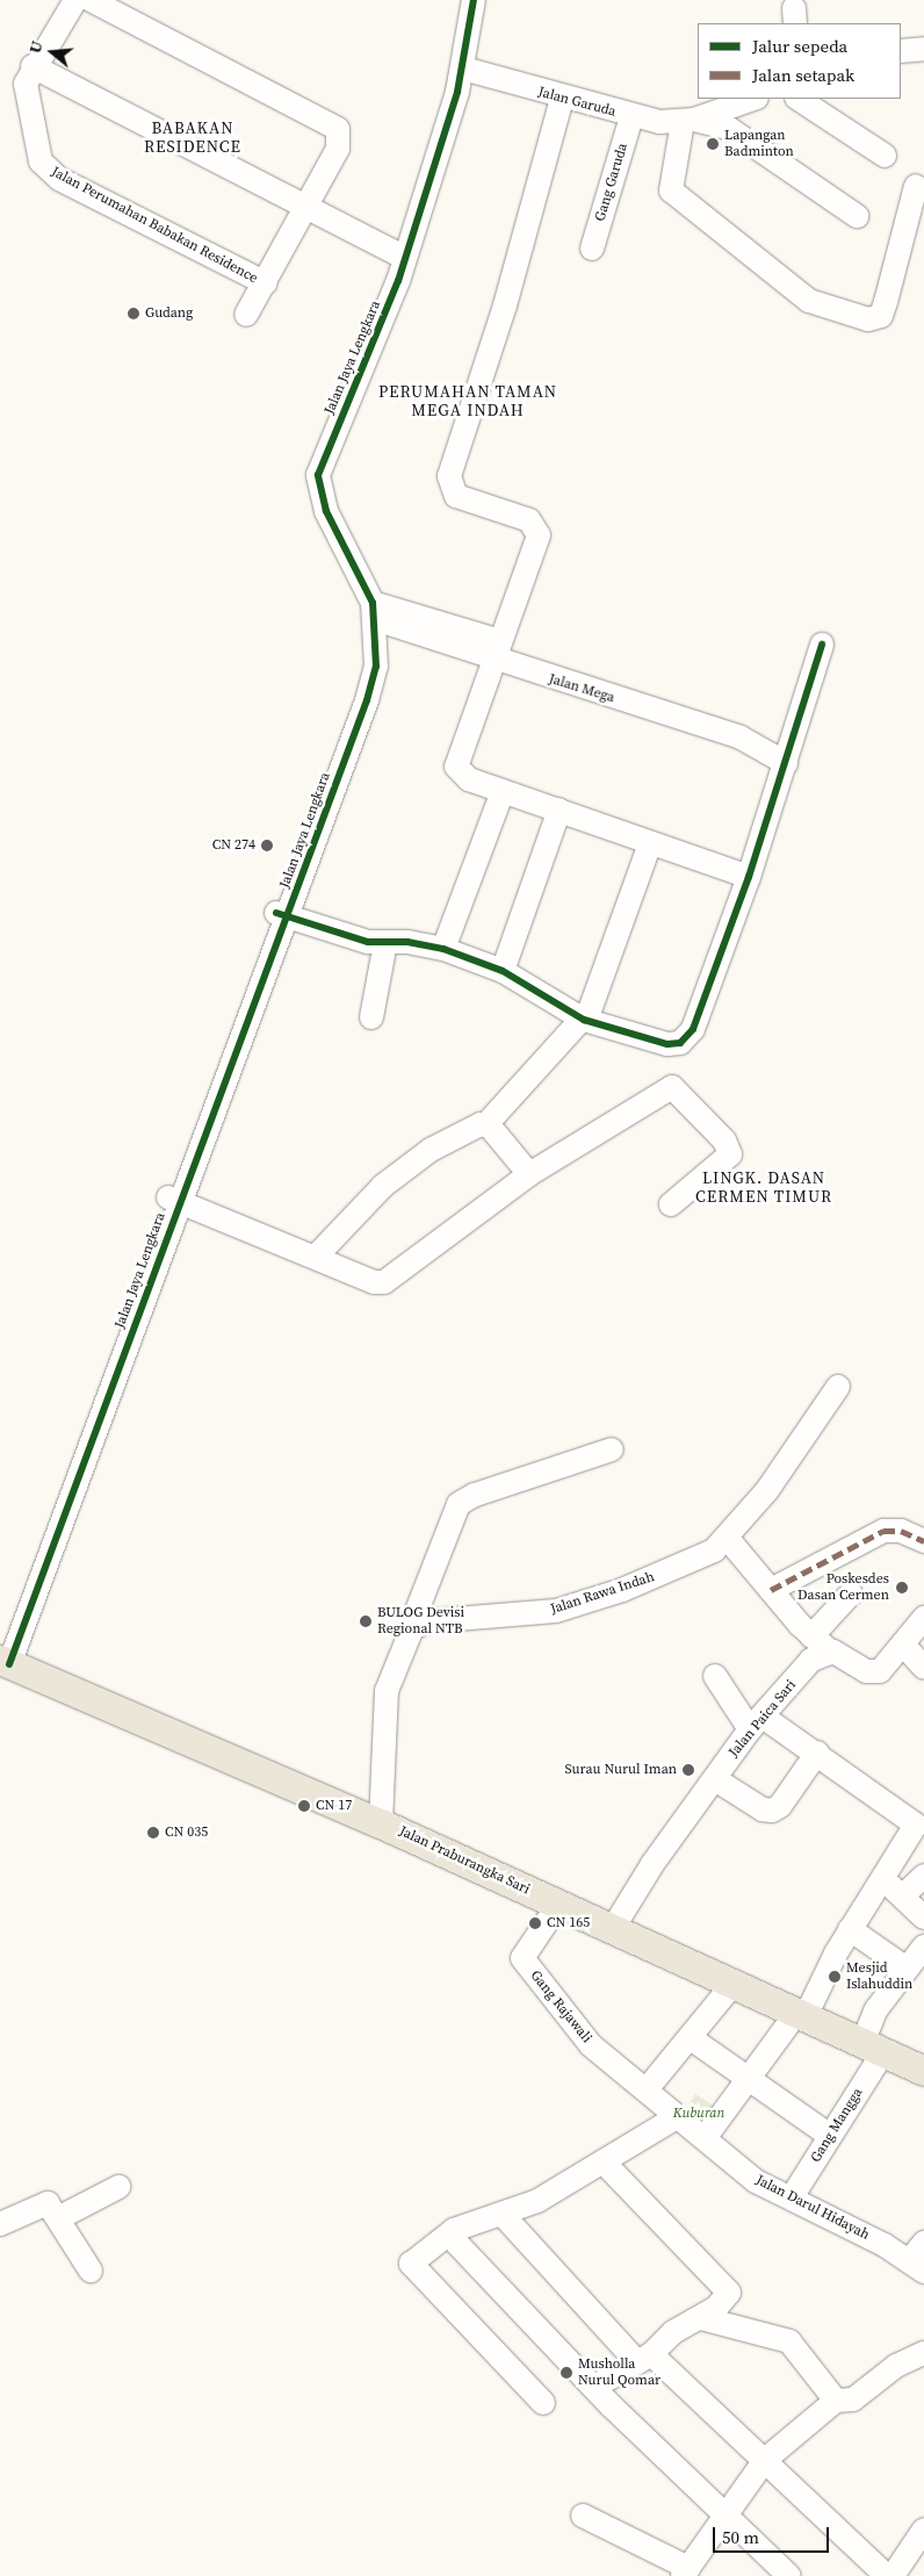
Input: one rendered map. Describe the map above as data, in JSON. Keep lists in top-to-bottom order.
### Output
{
  "streets": {
    "main road": ["Jalan Praburangka Sari"],
    "street": [
      "Jalan Garuda",
      "Gang Garuda",
      "Jalan Perumahan Babakan Residence",
      "Jalan Jaya Lengkara",
      "Jalan Mega",
      "Jalan Rawa Indah",
      "Jalan Paica Sari",
      "Gang Rajawali",
      "Gang Mangga",
      "Jalan Darul Hidayah"
    ]
  },
  "crossings": [
    ["Jalan Garuda", "Gang Garuda"],
    ["Jalan Garuda", "Jalan Jaya Lengkara"],
    ["Jalan Jaya Lengkara", "Jalan Mega"],
    ["Jalan Jaya Lengkara", "Jalan Praburangka Sari"],
    ["Jalan Paica Sari", "Jalan Praburangka Sari"],
    ["Jalan Praburangka Sari", "Gang Rajawali"],
    ["Jalan Praburangka Sari", "Gang Mangga"],
    ["Gang Rajawali", "Jalan Darul Hidayah"],
    ["Gang Mangga", "Jalan Darul Hidayah"]
  ],
  "districts": ["BABAKAN RESIDENCE", "PERUMAHAN TAMAN MEGA INDAH", "LINGK. DASAN CERMEN TIMUR"],
  "parks": ["Kuburan"],
  "places": [
    "Lapangan Badminton",
    "Gudang",
    "CN 274",
    "Poskesdes Dasan Cermen",
    "BULOG Devisi Regional NTB",
    "Surau Nurul Iman",
    "CN 17",
    "CN 035",
    "CN 165",
    "Mesjid Islahuddin",
    "Musholla Nurul Qomar"
  ],
  "legend": ["Jalur sepeda", "Jalan setapak"],
  "scale_bar": "50 m",
  "north": "left"
}
